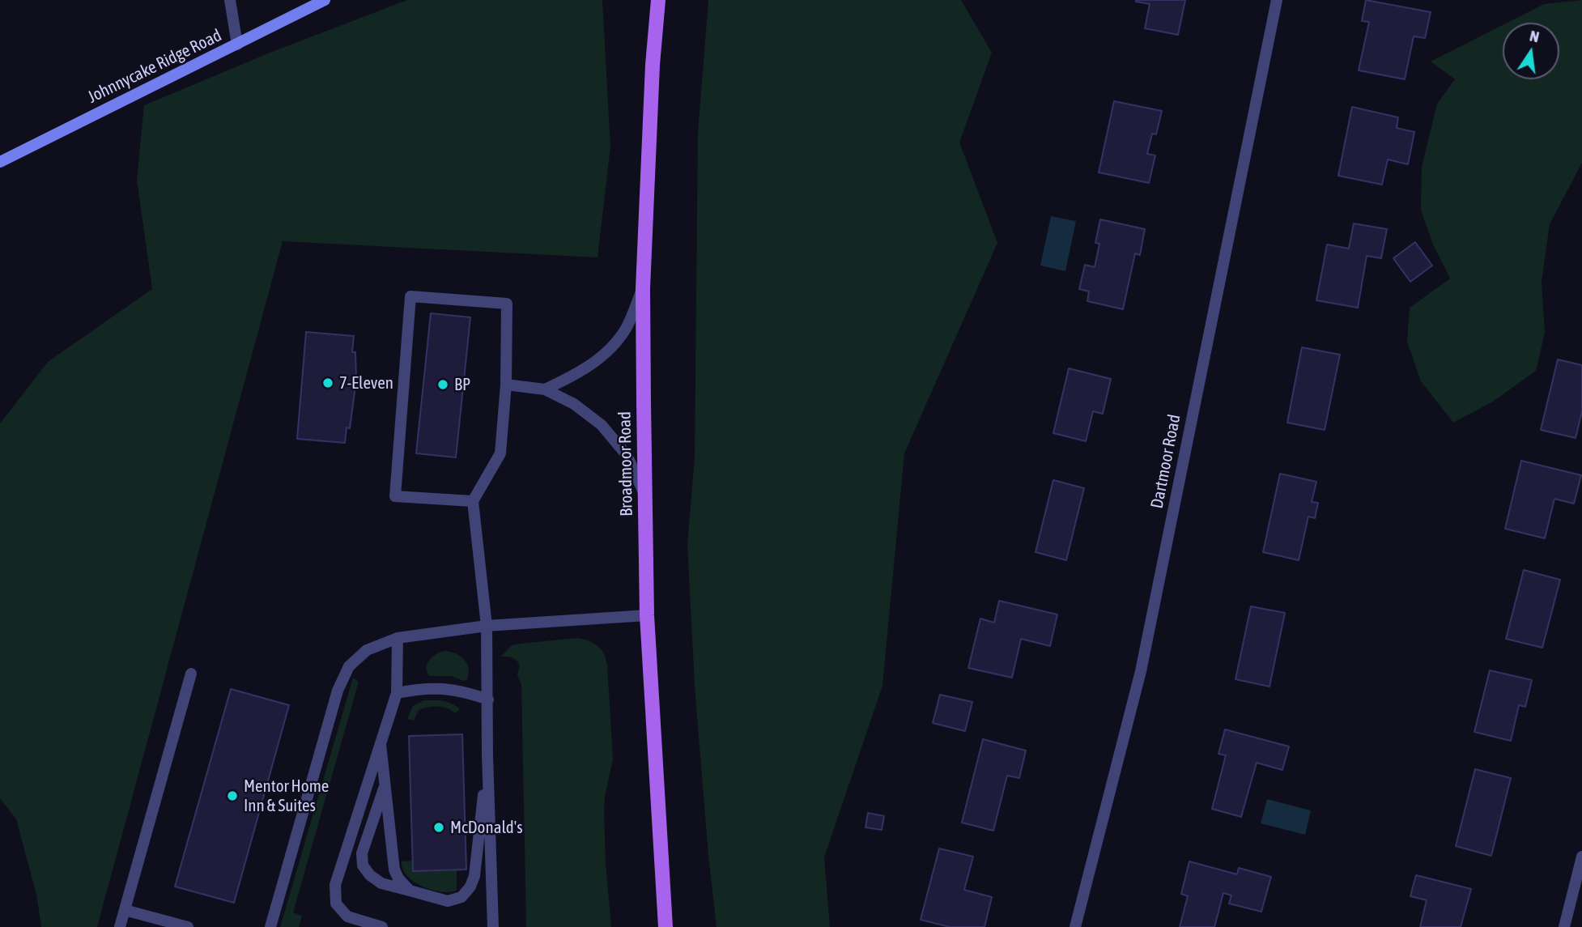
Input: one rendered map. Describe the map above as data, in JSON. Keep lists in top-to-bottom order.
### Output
{
  "streets": {
    "main road": ["Johnnycake Ridge Road", "Broadmoor Road"],
    "street": ["Dartmoor Road"]
  },
  "places": [
    "7-Eleven",
    "BP",
    "Mentor Home Inn & Suites",
    "McDonald's"
  ],
  "north": "top"
}
